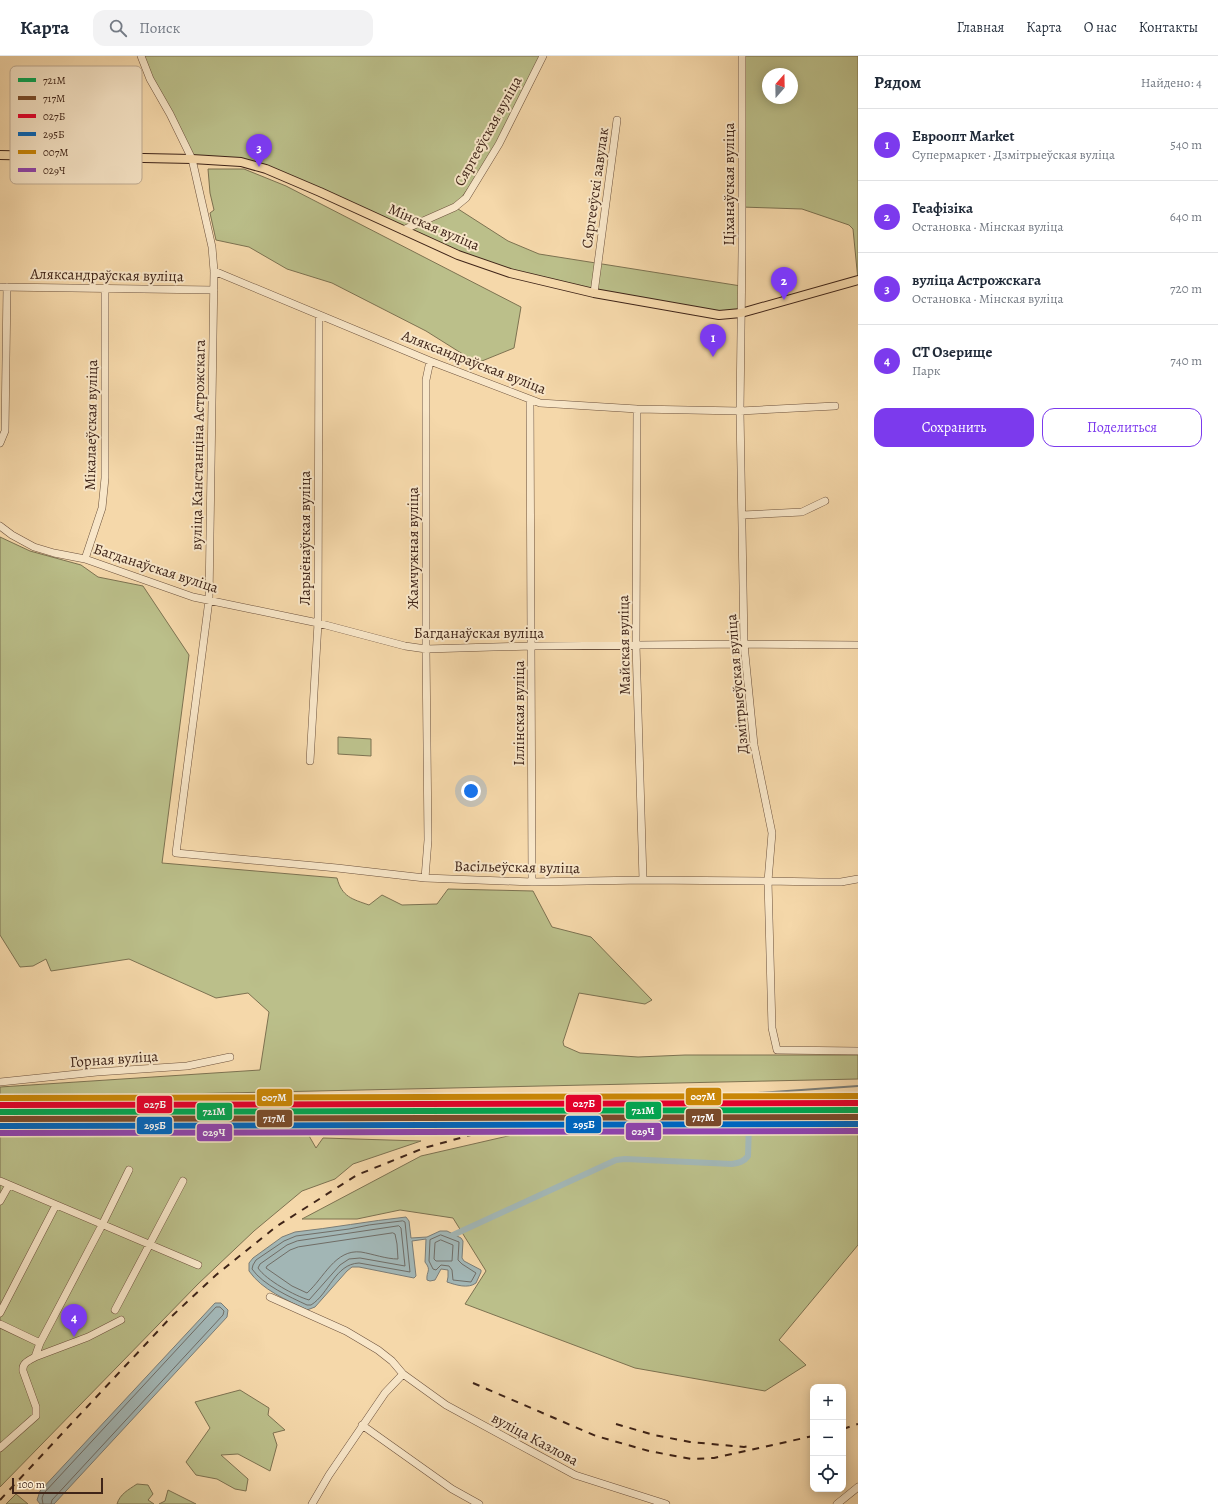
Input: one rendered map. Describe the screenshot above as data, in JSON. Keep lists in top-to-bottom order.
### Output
{
  "streets": {
    "main road": ["Мінская вуліца"],
    "street": [
      "Сяргееўская вуліца",
      "Ціханаўская вуліца",
      "Сяргееўскі завулак",
      "Аляксандраўская вуліца",
      "Мікалаеўская вуліца",
      "вуліца Канстанціна Астрожскага",
      "Ларыёнаўская вуліца",
      "Жамчужная вуліца",
      "Багданаўская вуліца",
      "Майская вуліца",
      "Дзмітрыеўская вуліца",
      "Іллінская вуліца",
      "Васільеўская вуліца",
      "Горная вуліца",
      "вуліца Казлова"
    ]
  },
  "crossings": [
    ["Сяргееўская вуліца", "Мінская вуліца"],
    ["Ціханаўская вуліца", "Мінская вуліца"],
    ["Ціханаўская вуліца", "Дзмітрыеўская вуліца"],
    ["Сяргееўскі завулак", "Мінская вуліца"],
    ["Мінская вуліца", "вуліца Канстанціна Астрожскага"],
    ["Мінская вуліца", "Дзмітрыеўская вуліца"],
    ["Аляксандраўская вуліца", "Мікалаеўская вуліца"],
    ["Аляксандраўская вуліца", "вуліца Канстанціна Астрожскага"],
    ["Аляксандраўская вуліца", "Ларыёнаўская вуліца"],
    ["Аляксандраўская вуліца", "Жамчужная вуліца"],
    ["Аляксандраўская вуліца", "Майская вуліца"],
    ["Аляксандраўская вуліца", "Дзмітрыеўская вуліца"],
    ["Аляксандраўская вуліца", "Іллінская вуліца"],
    ["Мікалаеўская вуліца", "Багданаўская вуліца"],
    ["вуліца Канстанціна Астрожскага", "Багданаўская вуліца"],
    ["вуліца Канстанціна Астрожскага", "Васільеўская вуліца"],
    ["Ларыёнаўская вуліца", "Багданаўская вуліца"],
    ["Жамчужная вуліца", "Багданаўская вуліца"],
    ["Жамчужная вуліца", "Васільеўская вуліца"],
    ["Багданаўская вуліца", "Майская вуліца"],
    ["Багданаўская вуліца", "Дзмітрыеўская вуліца"],
    ["Багданаўская вуліца", "Іллінская вуліца"],
    ["Майская вуліца", "Васільеўская вуліца"],
    ["Дзмітрыеўская вуліца", "Васільеўская вуліца"],
    ["Іллінская вуліца", "Васільеўская вуліца"]
  ],
  "lines": [
    "transit line 007М",
    "transit line 027Б",
    "transit line 721М",
    "transit line 717М",
    "transit line 295Б",
    "transit line 029Ч"
  ],
  "legend": [
    "721М",
    "717М",
    "027Б",
    "295Б",
    "007М",
    "029Ч"
  ],
  "scale_bar": "100 m",
  "north": "top",
  "page": {
    "header": "Карта",
    "search": "Поиск",
    "nav": [
      "Главная",
      "Карта",
      "О нас",
      "Контакты"
    ],
    "heading": ["Рядом", "Найдено: 4"],
    "list": [
      {
        "mark": "1",
        "name": "Евроопт Market",
        "note": "Супермаркет · Дзмітрыеўская вуліца",
        "value": "540 m"
      },
      {
        "mark": "2",
        "name": "Геафізіка",
        "note": "Остановка · Мінская вуліца",
        "value": "640 m"
      },
      {
        "mark": "3",
        "name": "вуліца Астрожскага",
        "note": "Остановка · Мінская вуліца",
        "value": "720 m"
      },
      {
        "mark": "4",
        "name": "СТ Озерище",
        "note": "Парк",
        "value": "740 m"
      }
    ],
    "pins": [
      "3",
      "2",
      "1",
      "4"
    ],
    "buttons": ["Сохранить", "Поделиться"],
    "map_buttons": ["+", "−"],
    "scale": "100 m"
  }
}
